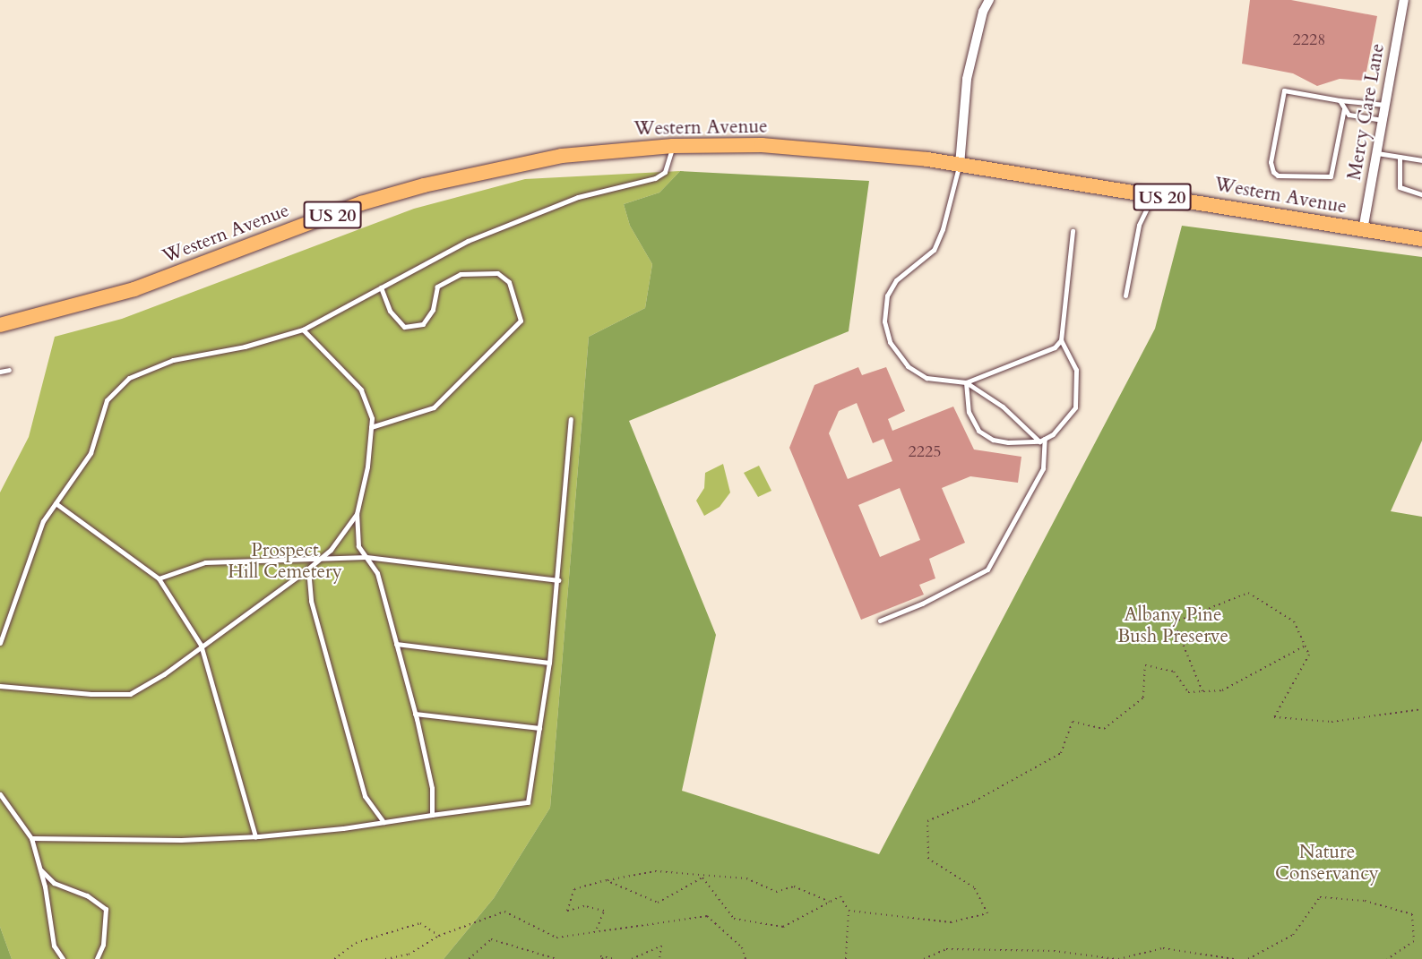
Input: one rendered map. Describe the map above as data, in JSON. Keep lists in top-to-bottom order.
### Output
{
  "streets": {
    "main road": ["Western Avenue", "US 20"],
    "street": ["Mercy Care Lane"]
  },
  "crossings": [
    ["Mercy Care Lane", "Western Avenue"]
  ],
  "parks": ["Prospect Hill Cemetery", "Albany Pine Bush Preserve", "Nature Conservancy"],
  "house_numbers": ["2228", "2225"]
}
